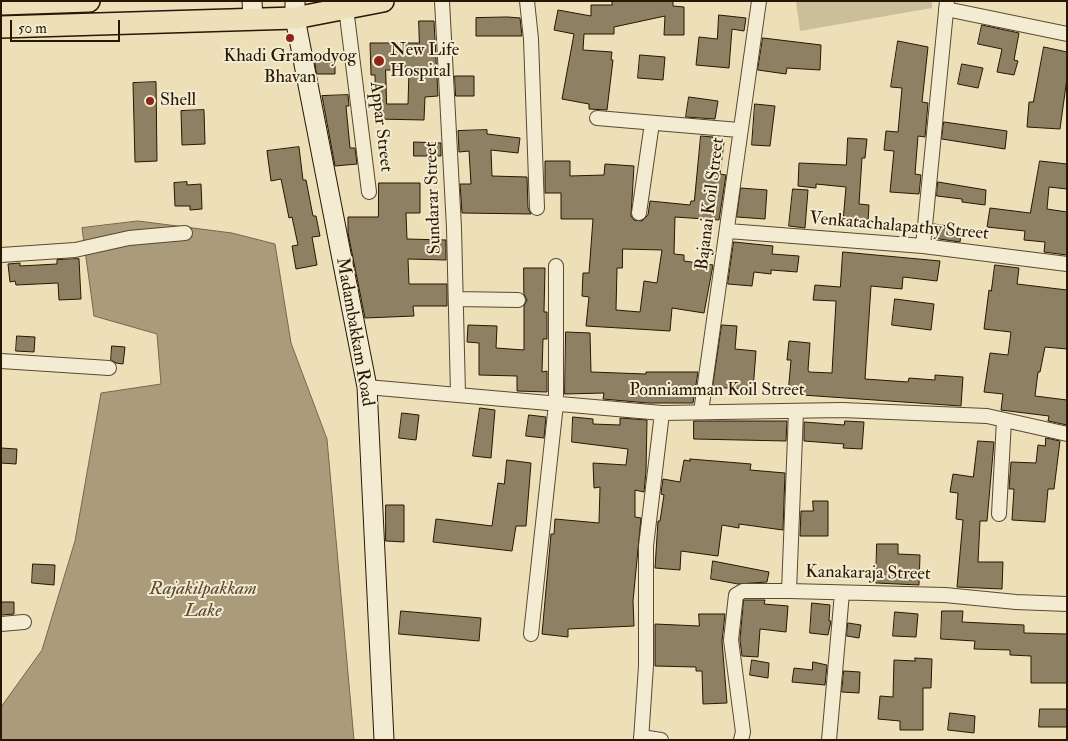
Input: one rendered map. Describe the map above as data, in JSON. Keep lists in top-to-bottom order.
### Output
{
  "streets": {
    "street": [
      "Appar Street",
      "Sundarar Street",
      "Bajanai Koil Street",
      "Venkatachalapathy Street",
      "Madambakkam Road",
      "Ponniamman Koil Street",
      "Kanakaraja Street"
    ]
  },
  "crossings": [
    ["Sundarar Street", "Ponniamman Koil Street"],
    ["Bajanai Koil Street", "Venkatachalapathy Street"],
    ["Bajanai Koil Street", "Ponniamman Koil Street"],
    ["Madambakkam Road", "Ponniamman Koil Street"],
    ["Ponniamman Koil Street", "Kanakaraja Street"]
  ],
  "water": ["Rajakilpakkam Lake"],
  "places": ["Khadi Gramodyog Bhavan", "New Life Hospital", "Shell"],
  "scale_bar": "50 m"
}
